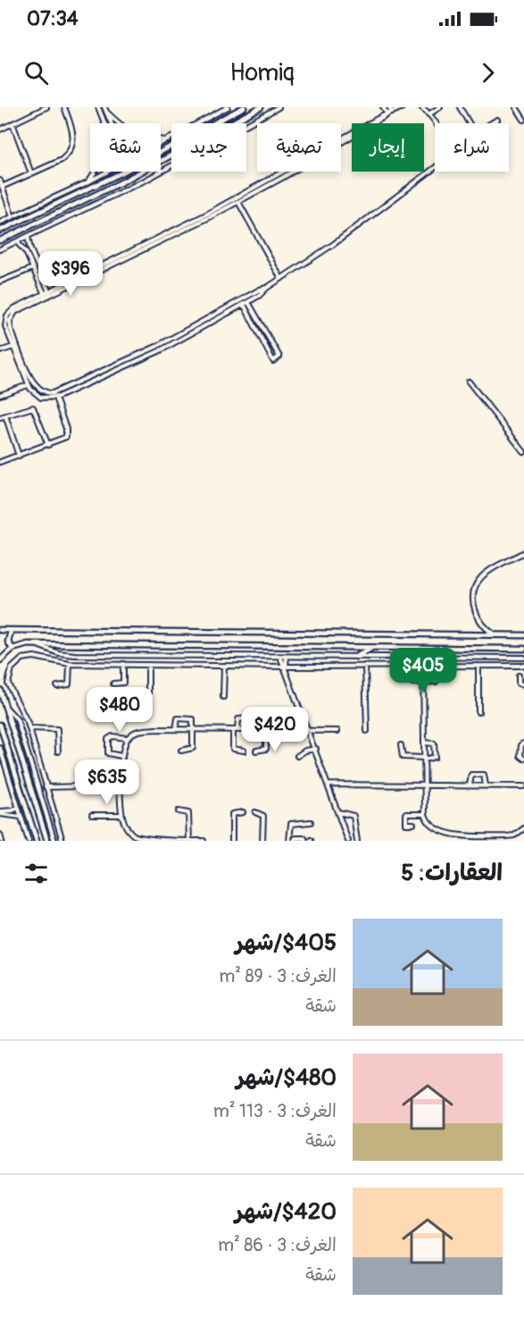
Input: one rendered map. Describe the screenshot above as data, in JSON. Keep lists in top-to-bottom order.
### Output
{
  "page": {
    "status": "07:34",
    "header": "Homiq",
    "chip": [
      "شراء",
      "إيجار",
      "تصفية",
      "جديد",
      "شقة"
    ],
    "price": [
      "$396",
      "$405",
      "$480",
      "$420",
      "$635"
    ],
    "heading": "العقارات: 5",
    "list": [
      {
        "name": "$405/شهر",
        "note": "الغرف: 3 · 89 m² · شقة"
      },
      {
        "name": "$480/شهر",
        "note": "الغرف: 3 · 113 m² · شقة"
      },
      {
        "name": "$420/شهر",
        "note": "الغرف: 3 · 86 m² · شقة"
      }
    ]
  }
}
